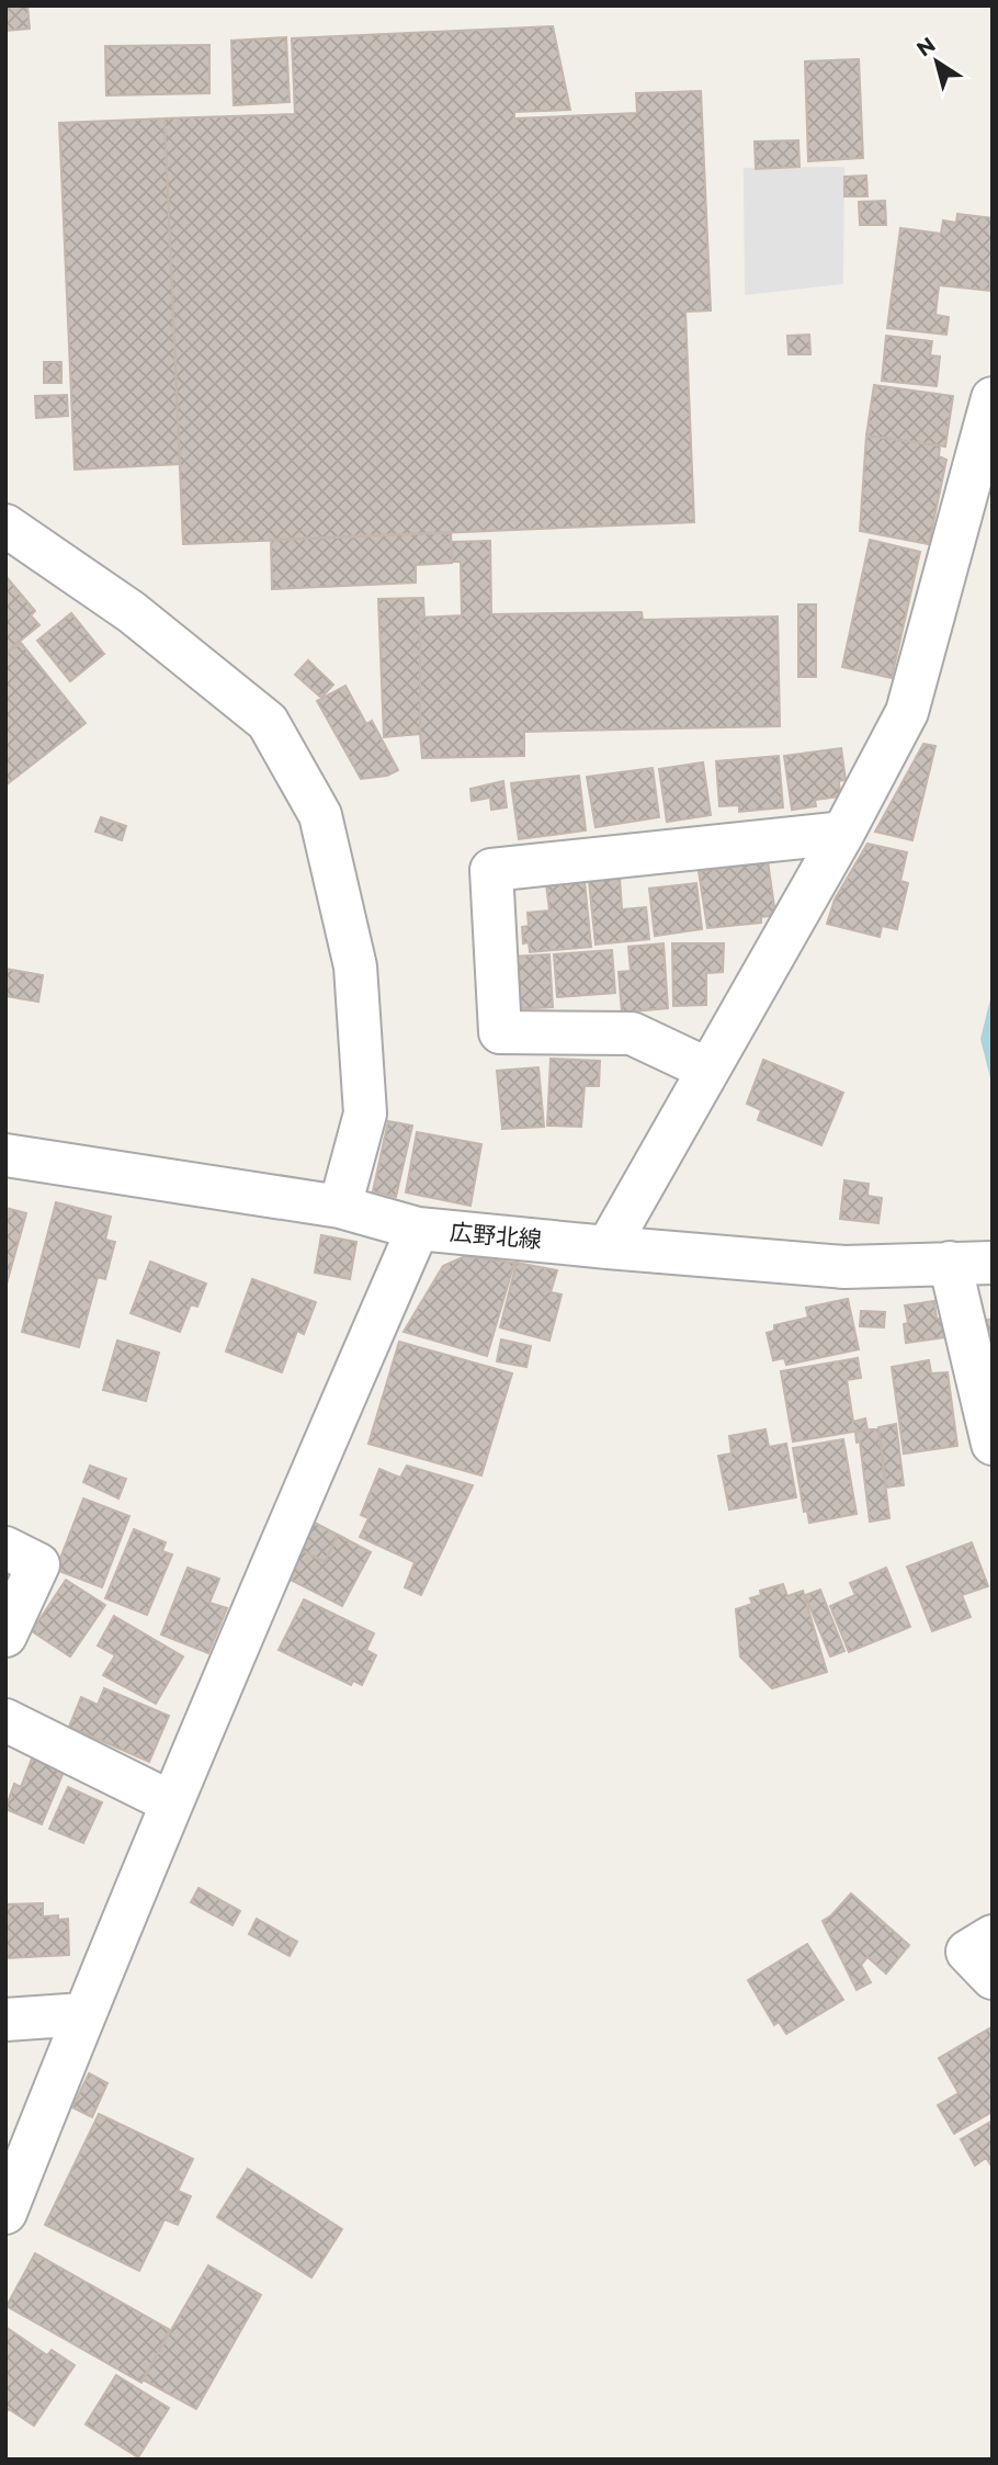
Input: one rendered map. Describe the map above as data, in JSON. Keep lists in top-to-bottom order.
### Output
{
  "streets": {
    "street": ["広野北線"]
  },
  "north": "top left"
}
